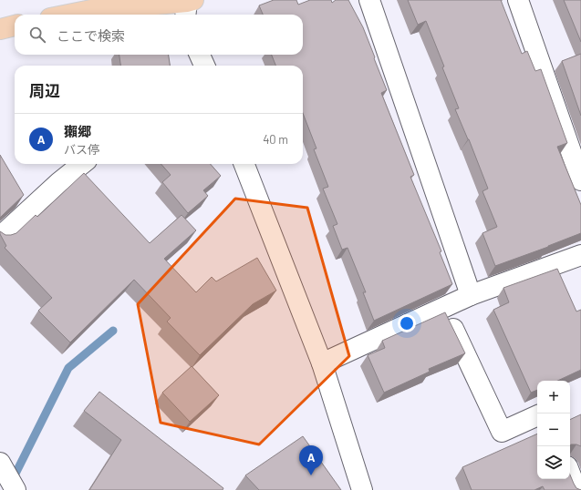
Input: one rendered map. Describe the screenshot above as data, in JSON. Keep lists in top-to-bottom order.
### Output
{
  "page": {
    "search": "ここで検索",
    "heading": "周辺",
    "list": [
      {
        "mark": "A",
        "name": "獺郷",
        "note": "バス停",
        "value": "40 m"
      }
    ],
    "map_buttons": ["+", "−"],
    "pins": "A"
  }
}
